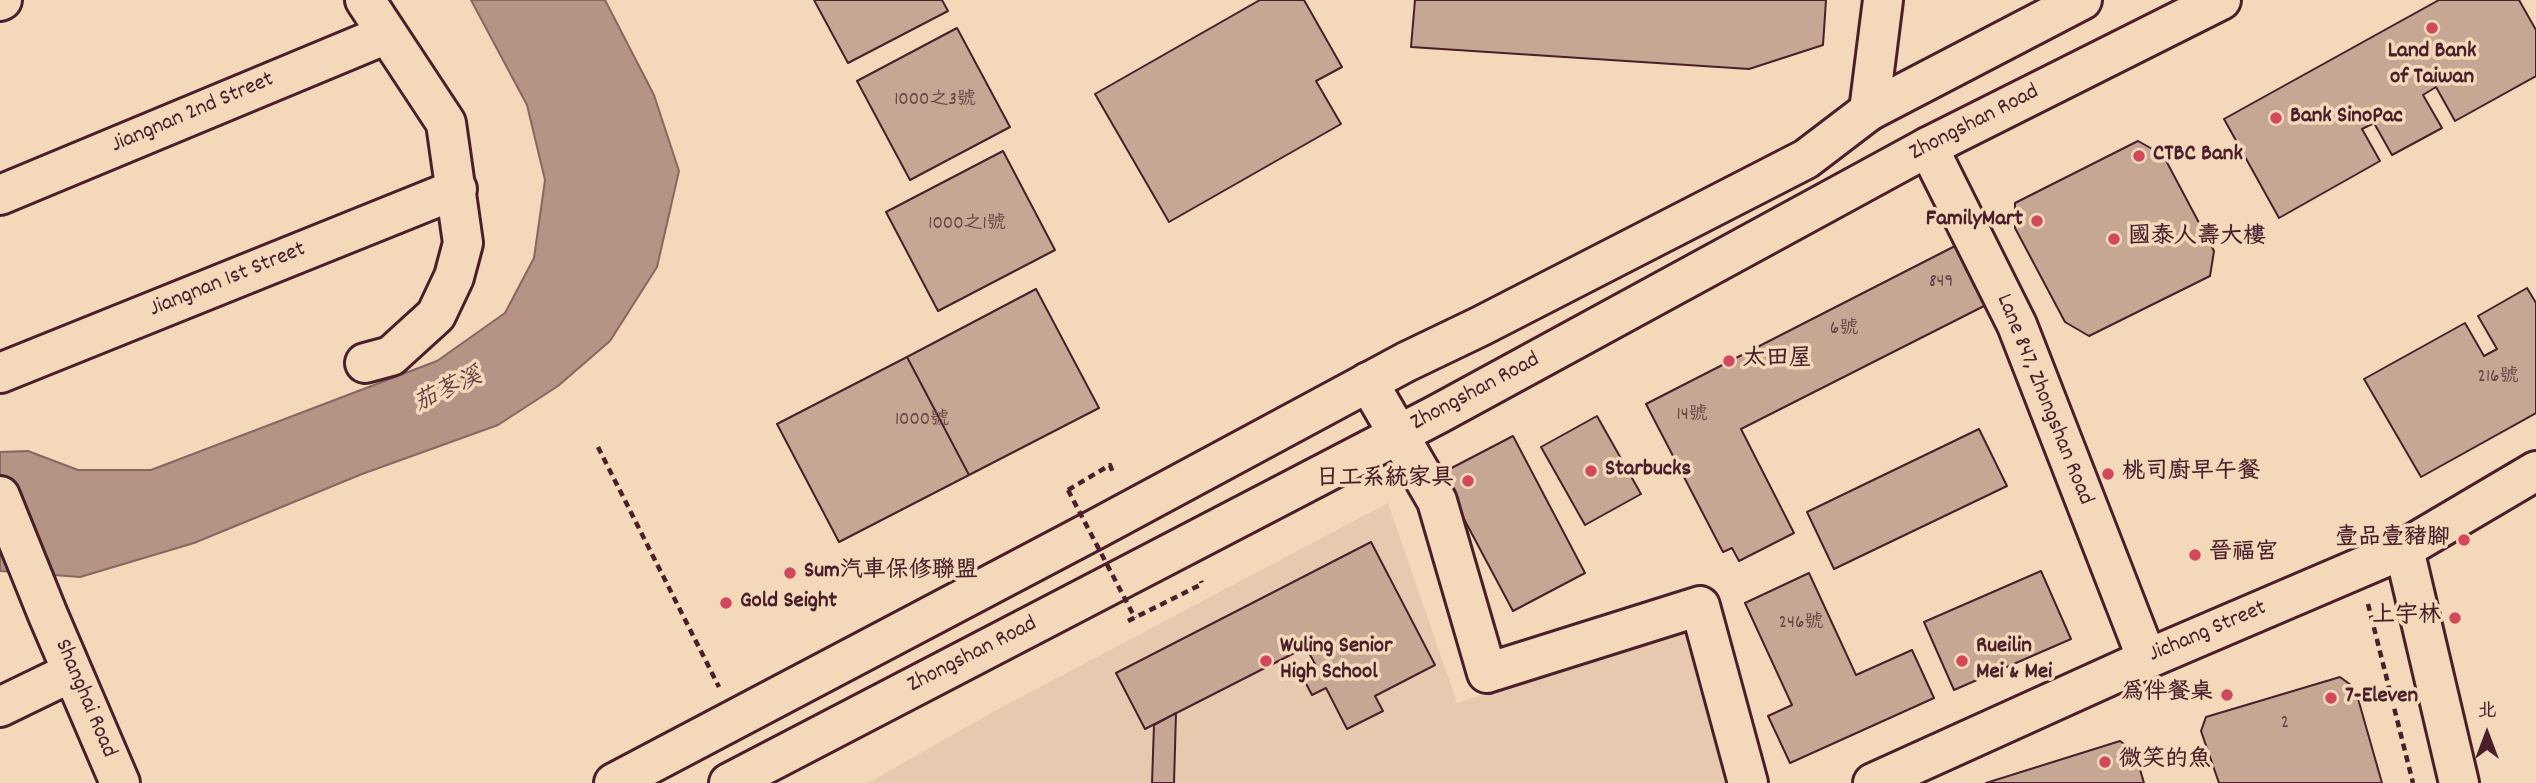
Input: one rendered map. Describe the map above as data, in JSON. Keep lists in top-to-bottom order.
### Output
{
  "streets": {
    "main road": [
      "Jiangnan 2nd Street",
      "Zhongshan Road",
      "Jiangnan 1st Street",
      "Lane 847, Zhongshan Road",
      "Jichang Street",
      "Shanghai Road"
    ]
  },
  "crossings": [
    ["Zhongshan Road", "Lane 847, Zhongshan Road"],
    ["Lane 847, Zhongshan Road", "Jichang Street"]
  ],
  "water": ["茄苳溪"],
  "places": [
    "Land Bank of Taiwan",
    "Bank SinoPac",
    "CTBC Bank",
    "FamilyMart",
    "國泰人壽大樓",
    "太田屋",
    "Starbucks",
    "桃司廚早午餐",
    "日工系統家具",
    "壹品壹豬腳",
    "晉福宮",
    "Sum汽車保修聯盟",
    "Gold Seight",
    "上宇林",
    "Wuling Senior High School",
    "Rueilin Mei & Mei",
    "為伴餐桌",
    "7-Eleven",
    "微笑的魚"
  ],
  "house_numbers": [
    "1000之3號",
    "1000之1號",
    "849",
    "6號",
    "216號",
    "14號",
    "1000號",
    "246號",
    "2"
  ],
  "north": "top"
}
